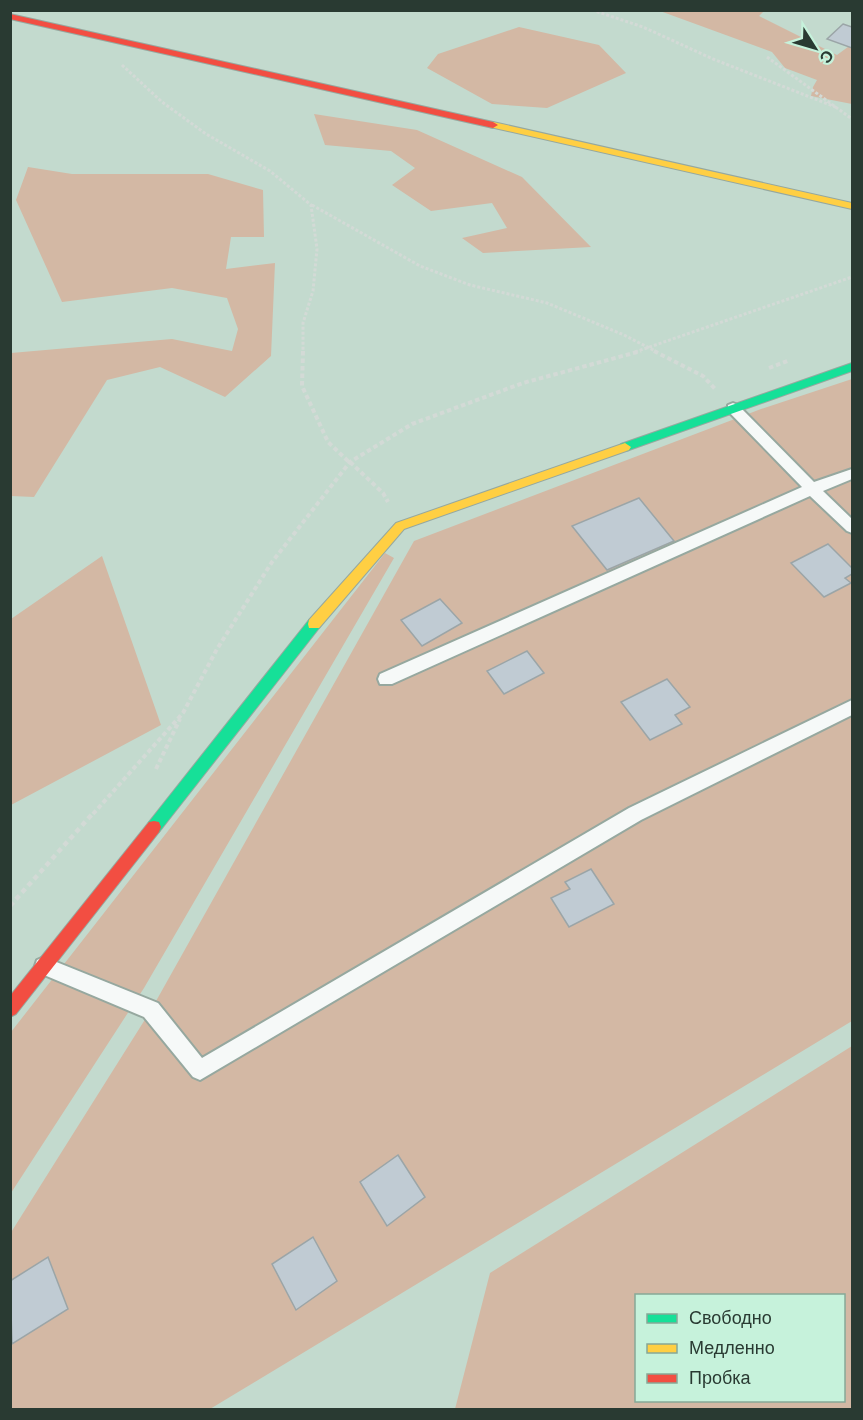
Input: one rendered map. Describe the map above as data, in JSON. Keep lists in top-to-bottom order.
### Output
{
  "legend": ["Свободно", "Медленно", "Пробка"],
  "north": "bottom right"
}
